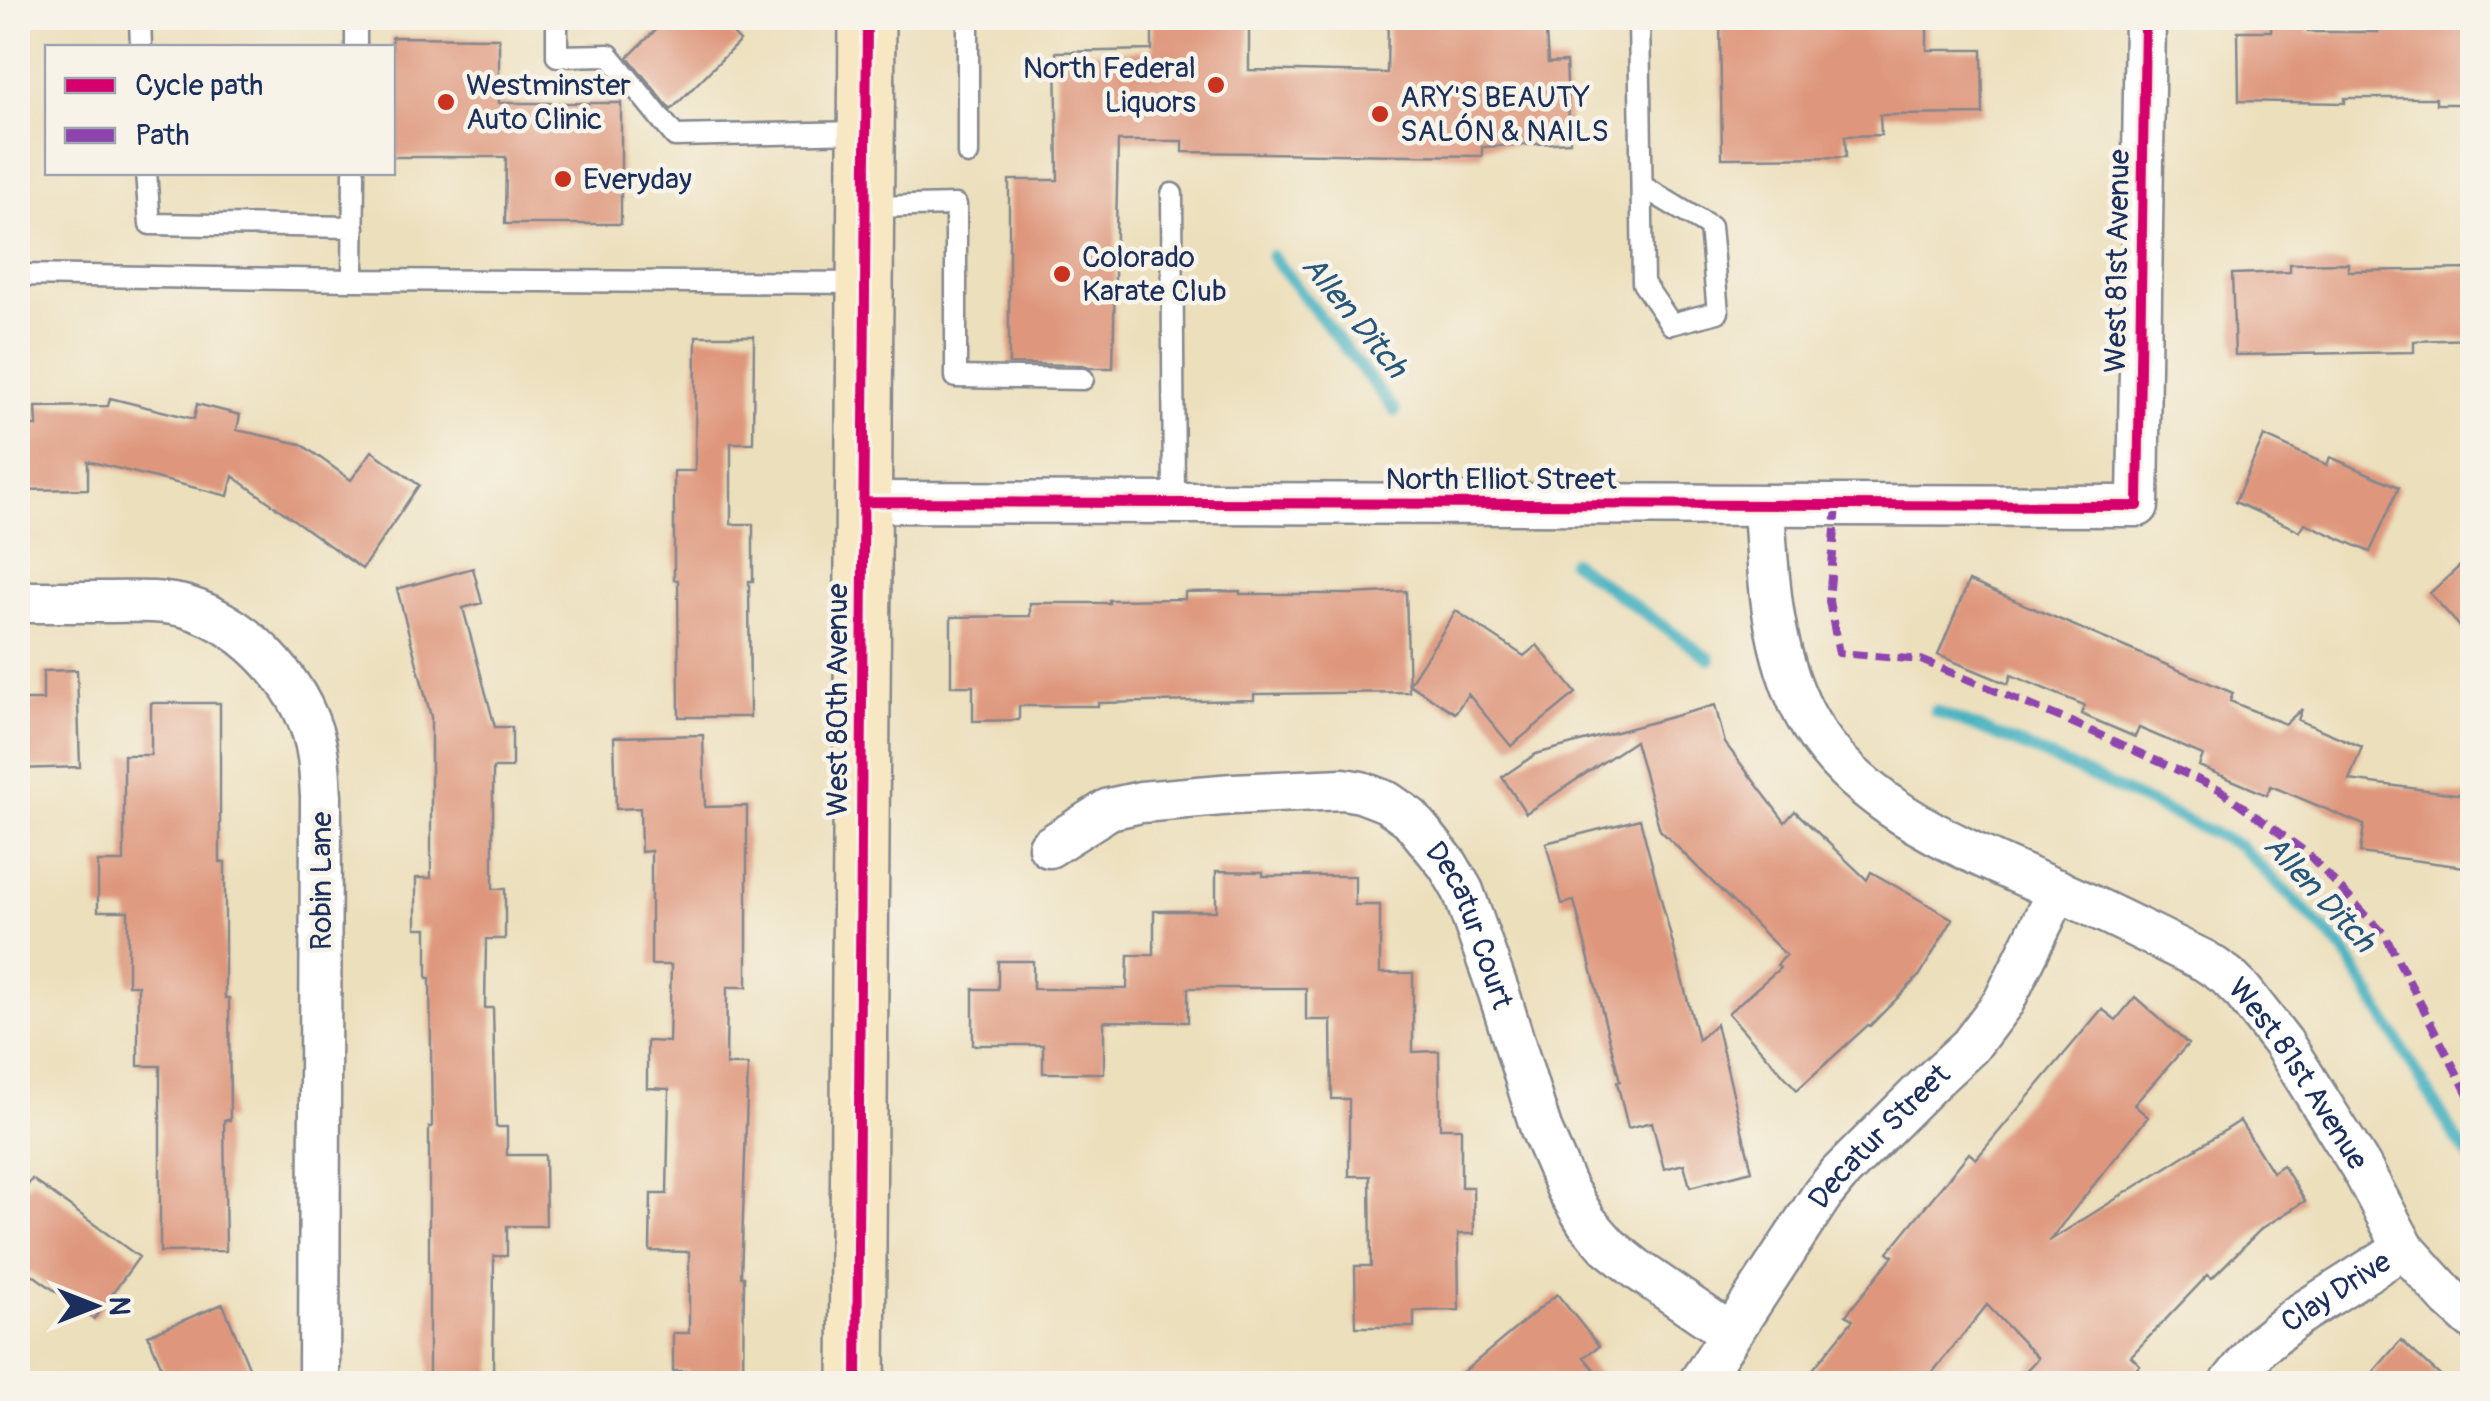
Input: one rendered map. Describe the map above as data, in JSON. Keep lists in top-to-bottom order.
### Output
{
  "streets": {
    "street": [
      "West 81st Avenue",
      "North Elliot Street",
      "West 80th Avenue",
      "Robin Lane",
      "Decatur Court",
      "Decatur Street",
      "Clay Drive"
    ]
  },
  "crossings": [
    ["West 81st Avenue", "North Elliot Street"],
    ["West 81st Avenue", "Decatur Street"],
    ["West 81st Avenue", "Clay Drive"],
    ["North Elliot Street", "West 80th Avenue"],
    ["Decatur Court", "Decatur Street"]
  ],
  "water": ["Allen Ditch"],
  "places": [
    "North Federal Liquors",
    "Westminster Auto Clinic",
    "ARY'S BEAUTY SALÓN & NAILS",
    "Everyday",
    "Colorado Karate Club"
  ],
  "legend": ["Cycle path", "Path"],
  "north": "right"
}
